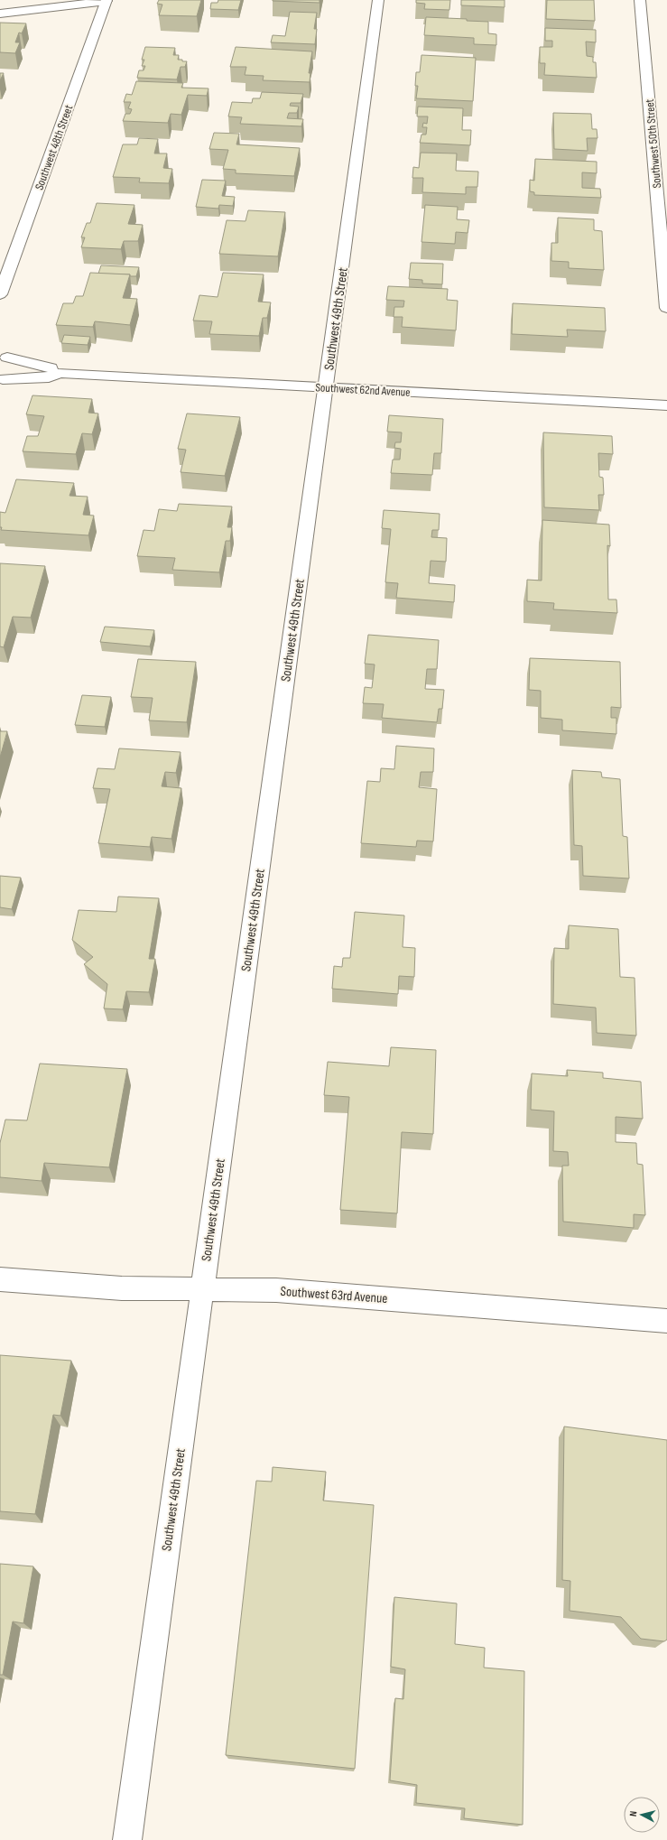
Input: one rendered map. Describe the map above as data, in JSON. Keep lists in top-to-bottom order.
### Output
{
  "streets": {
    "street": [
      "Southwest 50th Street",
      "Southwest 48th Street",
      "Southwest 49th Street",
      "Southwest 62nd Avenue",
      "Southwest 63rd Avenue"
    ]
  },
  "crossings": [
    ["Southwest 49th Street", "Southwest 62nd Avenue"],
    ["Southwest 49th Street", "Southwest 63rd Avenue"]
  ],
  "north": "left"
}
